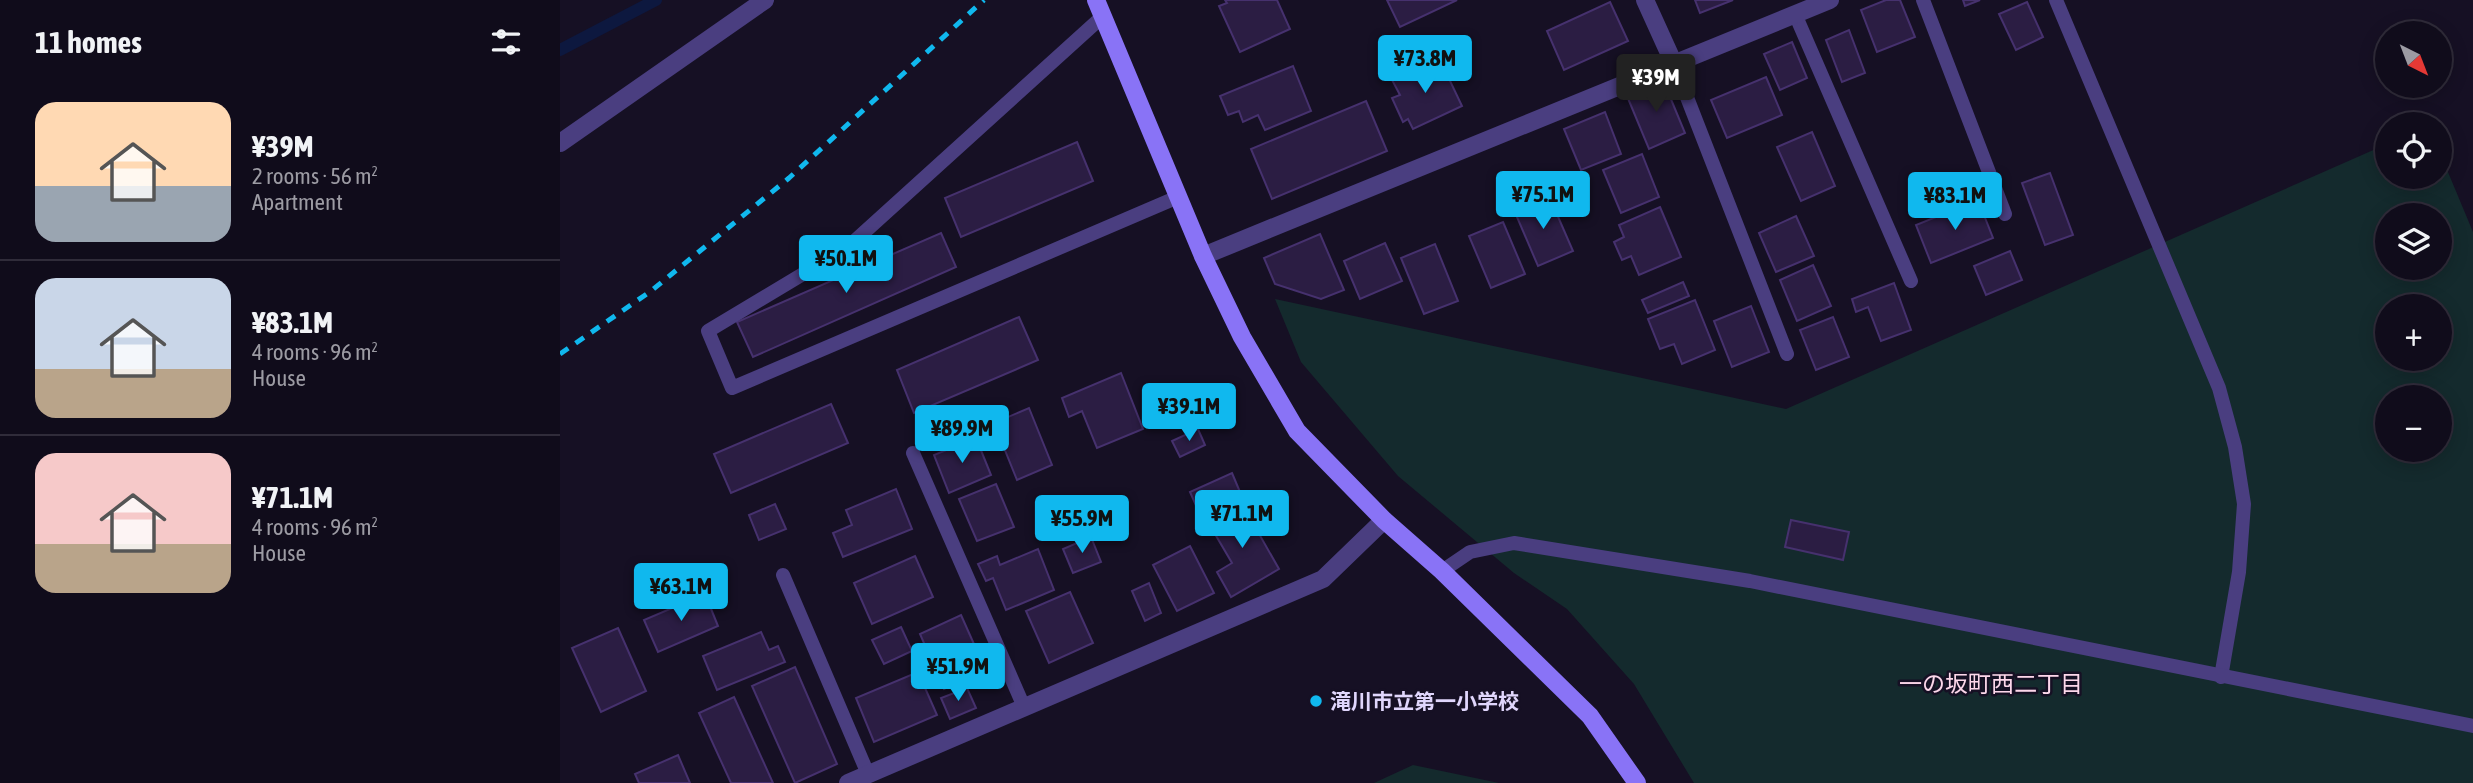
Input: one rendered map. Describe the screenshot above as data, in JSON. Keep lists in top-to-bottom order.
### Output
{
  "districts": ["一の坂町西二丁目"],
  "places": ["滝川市立第一小学校"],
  "north": "bottom right",
  "page": {
    "heading": "11 homes",
    "map_buttons": ["+", "−"],
    "price": [
      "¥73.8M",
      "¥39M",
      "¥75.1M",
      "¥83.1M",
      "¥50.1M",
      "¥39.1M",
      "¥89.9M",
      "¥71.1M",
      "¥55.9M",
      "¥63.1M",
      "¥51.9M"
    ],
    "list": [
      {
        "name": "¥39M",
        "note": "2 rooms · 56 m² · Apartment"
      },
      {
        "name": "¥83.1M",
        "note": "4 rooms · 96 m² · House"
      },
      {
        "name": "¥71.1M",
        "note": "4 rooms · 96 m² · House"
      }
    ]
  }
}
